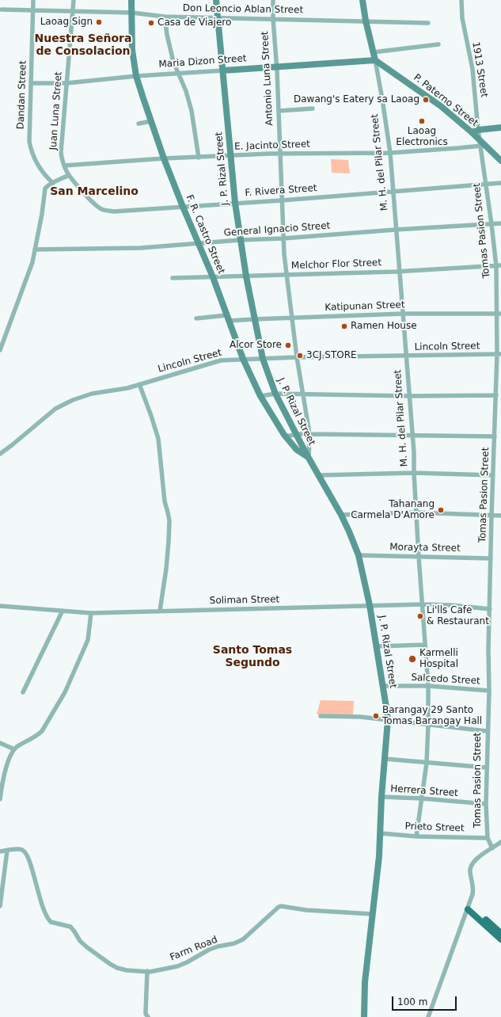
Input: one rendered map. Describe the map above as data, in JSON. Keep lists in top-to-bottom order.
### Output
{
  "streets": {
    "main road": [
      "Maria Dizon Street",
      "P. Paterno Street",
      "M. H. del Pilar Street",
      "J. P. Rizal Street",
      "F. R. Castro Street"
    ],
    "street": [
      "Don Leoncio Ablan Street",
      "1913 Street",
      "Antonio Luna Street",
      "Dandan Street",
      "Juan Luna Street",
      "E. Jacinto Street",
      "F. Rivera Street",
      "General Ignacio Street",
      "Tomas Pasion Street",
      "Melchor Flor Street",
      "Katipunan Street",
      "Lincoln Street",
      "Morayta Street",
      "Soliman Street",
      "Salcedo Street",
      "Herrera Street",
      "Prieto Street",
      "Farm Road"
    ]
  },
  "crossings": [
    ["Don Leoncio Ablan Street", "Antonio Luna Street"],
    ["Don Leoncio Ablan Street", "Dandan Street"],
    ["Don Leoncio Ablan Street", "Juan Luna Street"],
    ["Don Leoncio Ablan Street", "M. H. del Pilar Street"],
    ["Don Leoncio Ablan Street", "J. P. Rizal Street"],
    ["Don Leoncio Ablan Street", "F. R. Castro Street"],
    ["Maria Dizon Street", "Antonio Luna Street"],
    ["Maria Dizon Street", "Dandan Street"],
    ["Maria Dizon Street", "P. Paterno Street"],
    ["Maria Dizon Street", "Juan Luna Street"],
    ["Maria Dizon Street", "M. H. del Pilar Street"],
    ["Maria Dizon Street", "J. P. Rizal Street"],
    ["Maria Dizon Street", "F. R. Castro Street"],
    ["1913 Street", "P. Paterno Street"],
    ["1913 Street", "E. Jacinto Street"],
    ["1913 Street", "Tomas Pasion Street"],
    ["Antonio Luna Street", "E. Jacinto Street"],
    ["Antonio Luna Street", "J. P. Rizal Street"],
    ["Antonio Luna Street", "F. Rivera Street"],
    ["Antonio Luna Street", "General Ignacio Street"],
    ["Antonio Luna Street", "F. R. Castro Street"],
    ["Antonio Luna Street", "Melchor Flor Street"],
    ["Antonio Luna Street", "Katipunan Street"],
    ["Antonio Luna Street", "Lincoln Street"],
    ["P. Paterno Street", "E. Jacinto Street"],
    ["P. Paterno Street", "M. H. del Pilar Street"],
    ["P. Paterno Street", "Tomas Pasion Street"],
    ["Juan Luna Street", "E. Jacinto Street"],
    ["Juan Luna Street", "F. Rivera Street"],
    ["E. Jacinto Street", "M. H. del Pilar Street"],
    ["E. Jacinto Street", "J. P. Rizal Street"],
    ["E. Jacinto Street", "F. Rivera Street"],
    ["E. Jacinto Street", "Tomas Pasion Street"],
    ["E. Jacinto Street", "F. R. Castro Street"],
    ["M. H. del Pilar Street", "F. Rivera Street"],
    ["M. H. del Pilar Street", "General Ignacio Street"],
    ["M. H. del Pilar Street", "Melchor Flor Street"],
    ["M. H. del Pilar Street", "Katipunan Street"],
    ["M. H. del Pilar Street", "Lincoln Street"],
    ["M. H. del Pilar Street", "Morayta Street"],
    ["M. H. del Pilar Street", "Soliman Street"],
    ["M. H. del Pilar Street", "Salcedo Street"],
    ["M. H. del Pilar Street", "Herrera Street"],
    ["M. H. del Pilar Street", "Prieto Street"],
    ["J. P. Rizal Street", "F. Rivera Street"],
    ["J. P. Rizal Street", "General Ignacio Street"],
    ["J. P. Rizal Street", "F. R. Castro Street"],
    ["J. P. Rizal Street", "Melchor Flor Street"],
    ["J. P. Rizal Street", "Katipunan Street"],
    ["J. P. Rizal Street", "Lincoln Street"],
    ["J. P. Rizal Street", "Morayta Street"],
    ["J. P. Rizal Street", "Soliman Street"],
    ["J. P. Rizal Street", "Salcedo Street"],
    ["J. P. Rizal Street", "Herrera Street"],
    ["J. P. Rizal Street", "Prieto Street"],
    ["J. P. Rizal Street", "Farm Road"],
    ["F. Rivera Street", "Tomas Pasion Street"],
    ["F. Rivera Street", "F. R. Castro Street"],
    ["General Ignacio Street", "Tomas Pasion Street"],
    ["General Ignacio Street", "F. R. Castro Street"],
    ["Tomas Pasion Street", "Melchor Flor Street"],
    ["Tomas Pasion Street", "Katipunan Street"],
    ["Tomas Pasion Street", "Lincoln Street"],
    ["Tomas Pasion Street", "Morayta Street"],
    ["Tomas Pasion Street", "Soliman Street"],
    ["Tomas Pasion Street", "Salcedo Street"],
    ["Tomas Pasion Street", "Herrera Street"],
    ["Tomas Pasion Street", "Prieto Street"],
    ["F. R. Castro Street", "Melchor Flor Street"],
    ["F. R. Castro Street", "Katipunan Street"],
    ["F. R. Castro Street", "Lincoln Street"]
  ],
  "districts": ["Nuestra Señora de Consolacion", "San Marcelino", "Santo Tomas Segundo"],
  "places": [
    "Laoag Sign",
    "Casa de Viajero",
    "Dawang's Eatery sa Laoag",
    "Laoag Electronics",
    "Ramen House",
    "Alcor Store",
    "3CJ STORE",
    "Tahanang Carmela D'Amore",
    "Li'lls Cafe & Restaurant",
    "Karmelli Hospital",
    "Barangay 29 Santo Tomas Barangay Hall"
  ],
  "scale_bar": "100 m"
}
